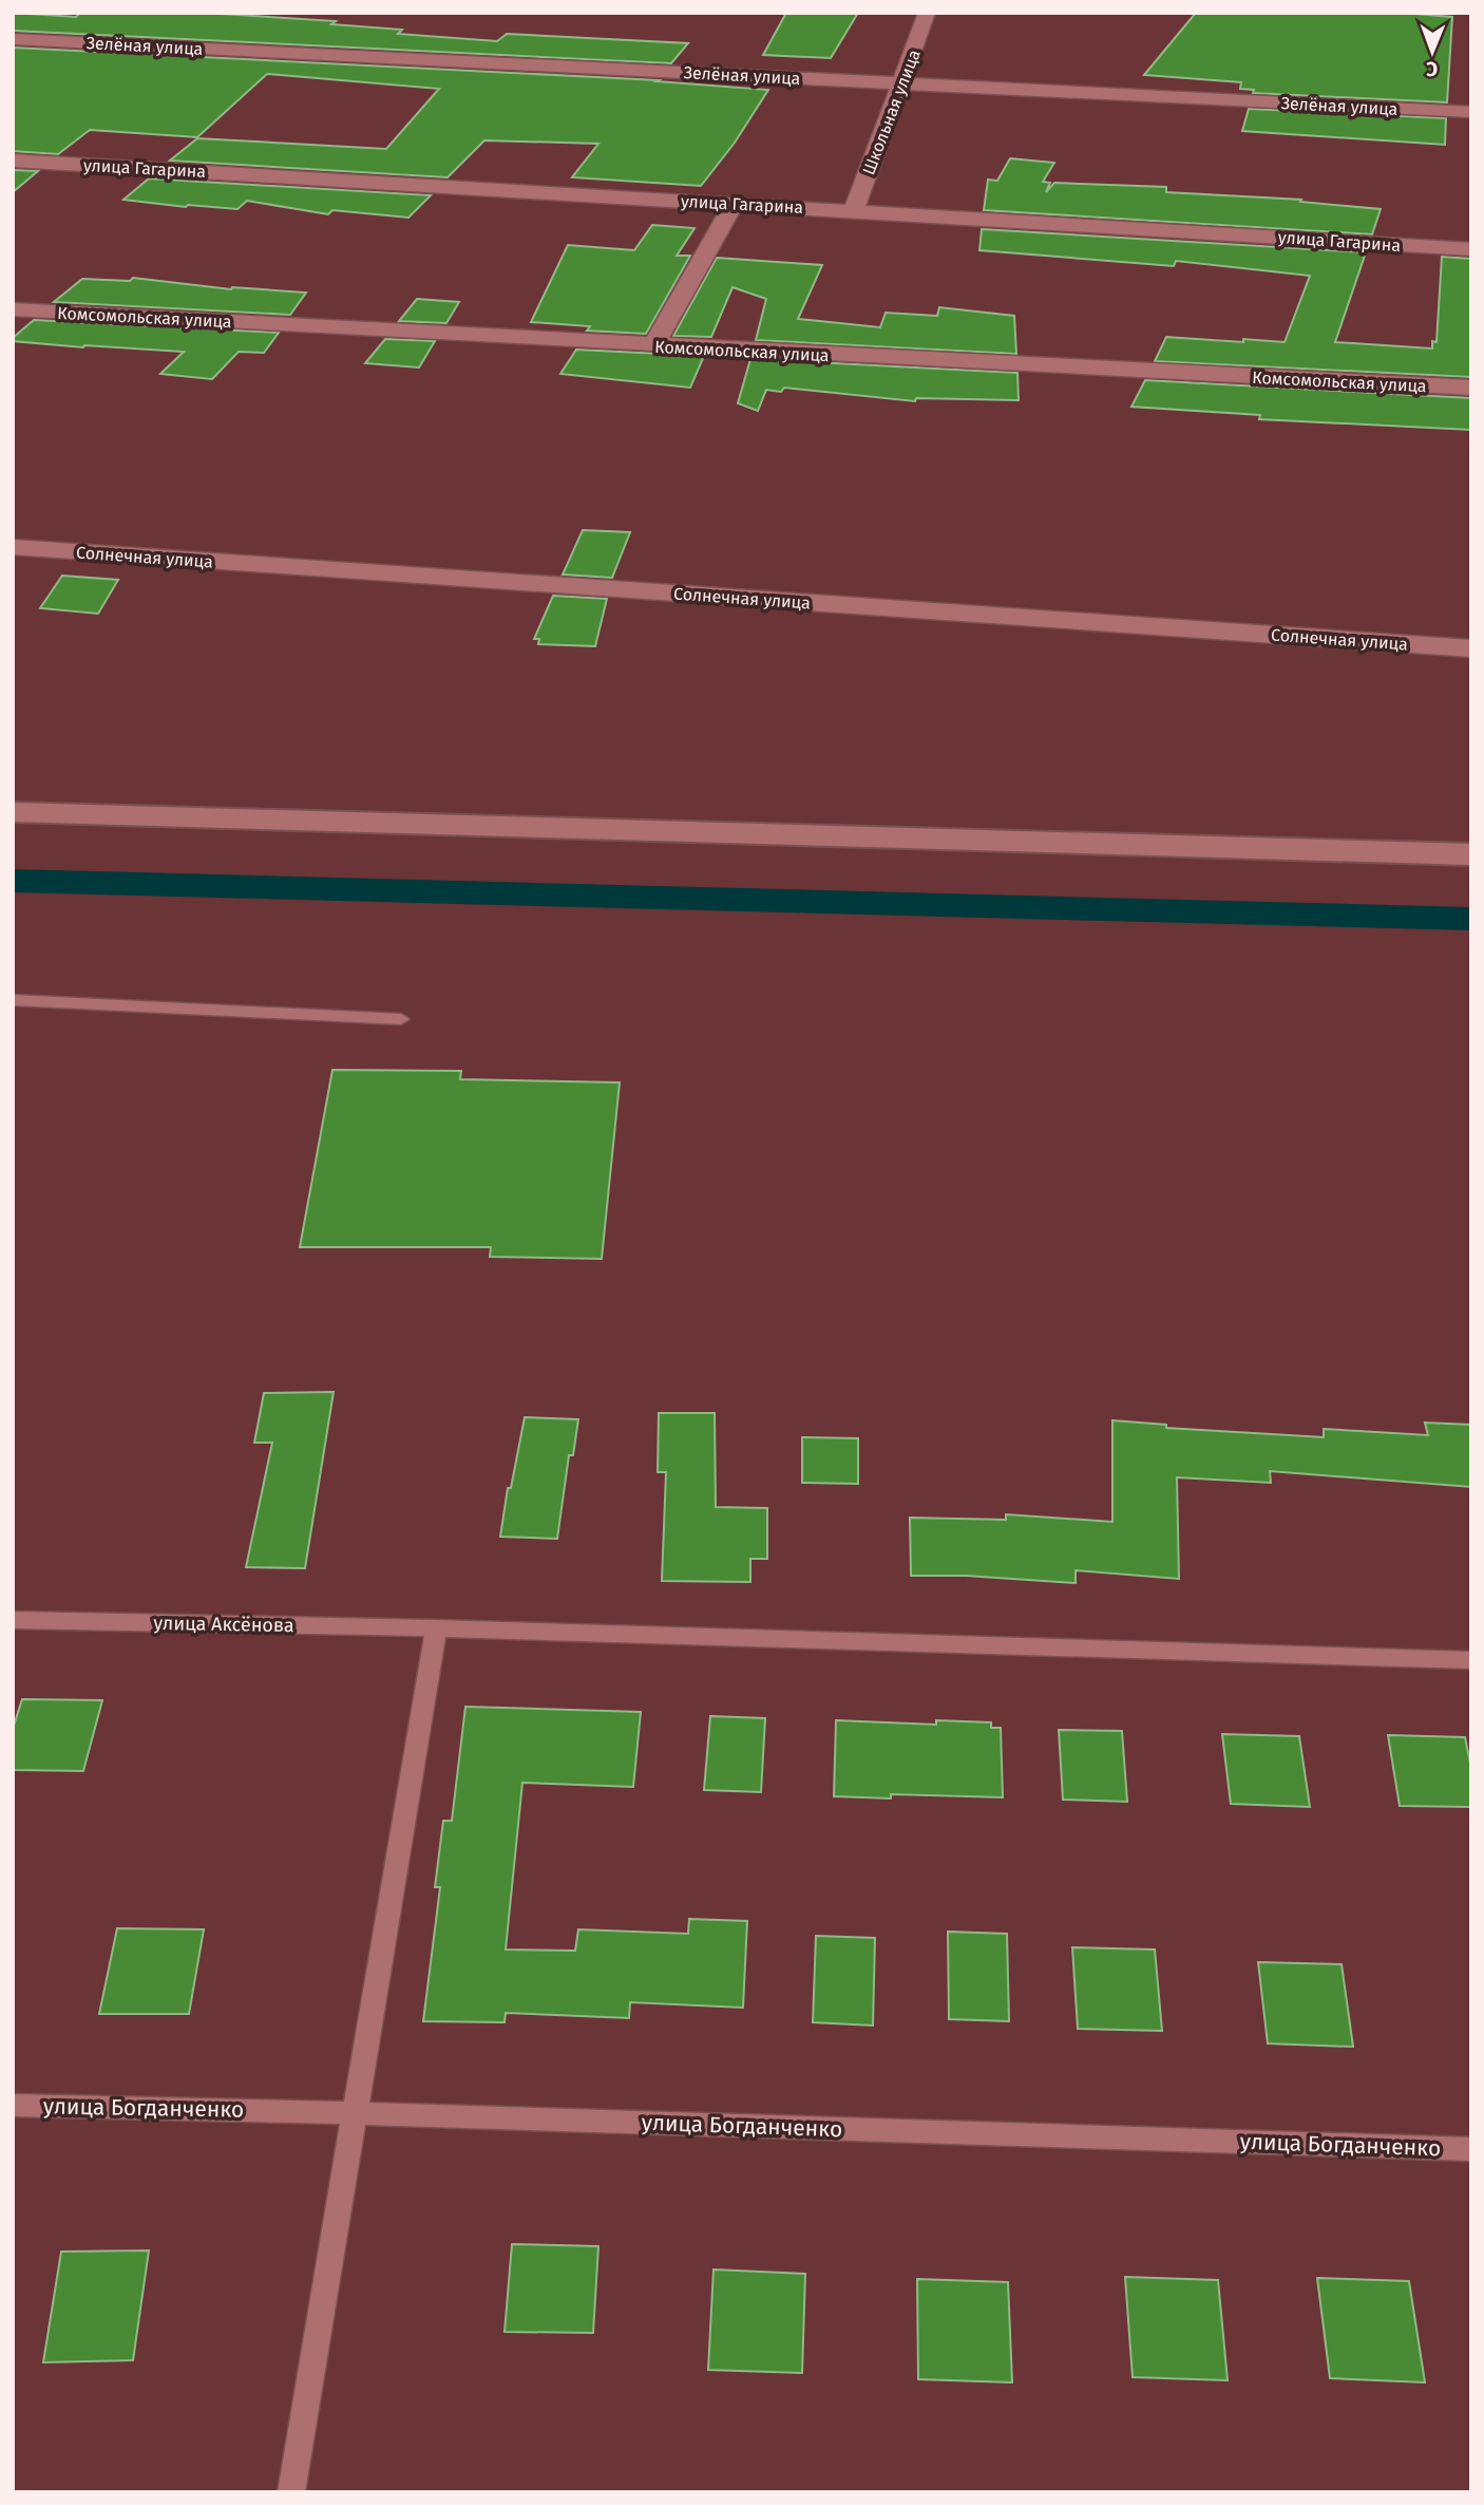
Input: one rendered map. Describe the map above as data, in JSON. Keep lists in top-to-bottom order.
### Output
{
  "streets": {
    "street": [
      "Зелёная улица",
      "Школьная улица",
      "улица Гагарина",
      "Комсомольская улица",
      "Солнечная улица"
    ],
    "lane": ["улица Аксёнова", "улица Богданченко"]
  },
  "crossings": [
    ["Зелёная улица", "Школьная улица"],
    ["Школьная улица", "улица Гагарина"]
  ],
  "north": "bottom"
}
